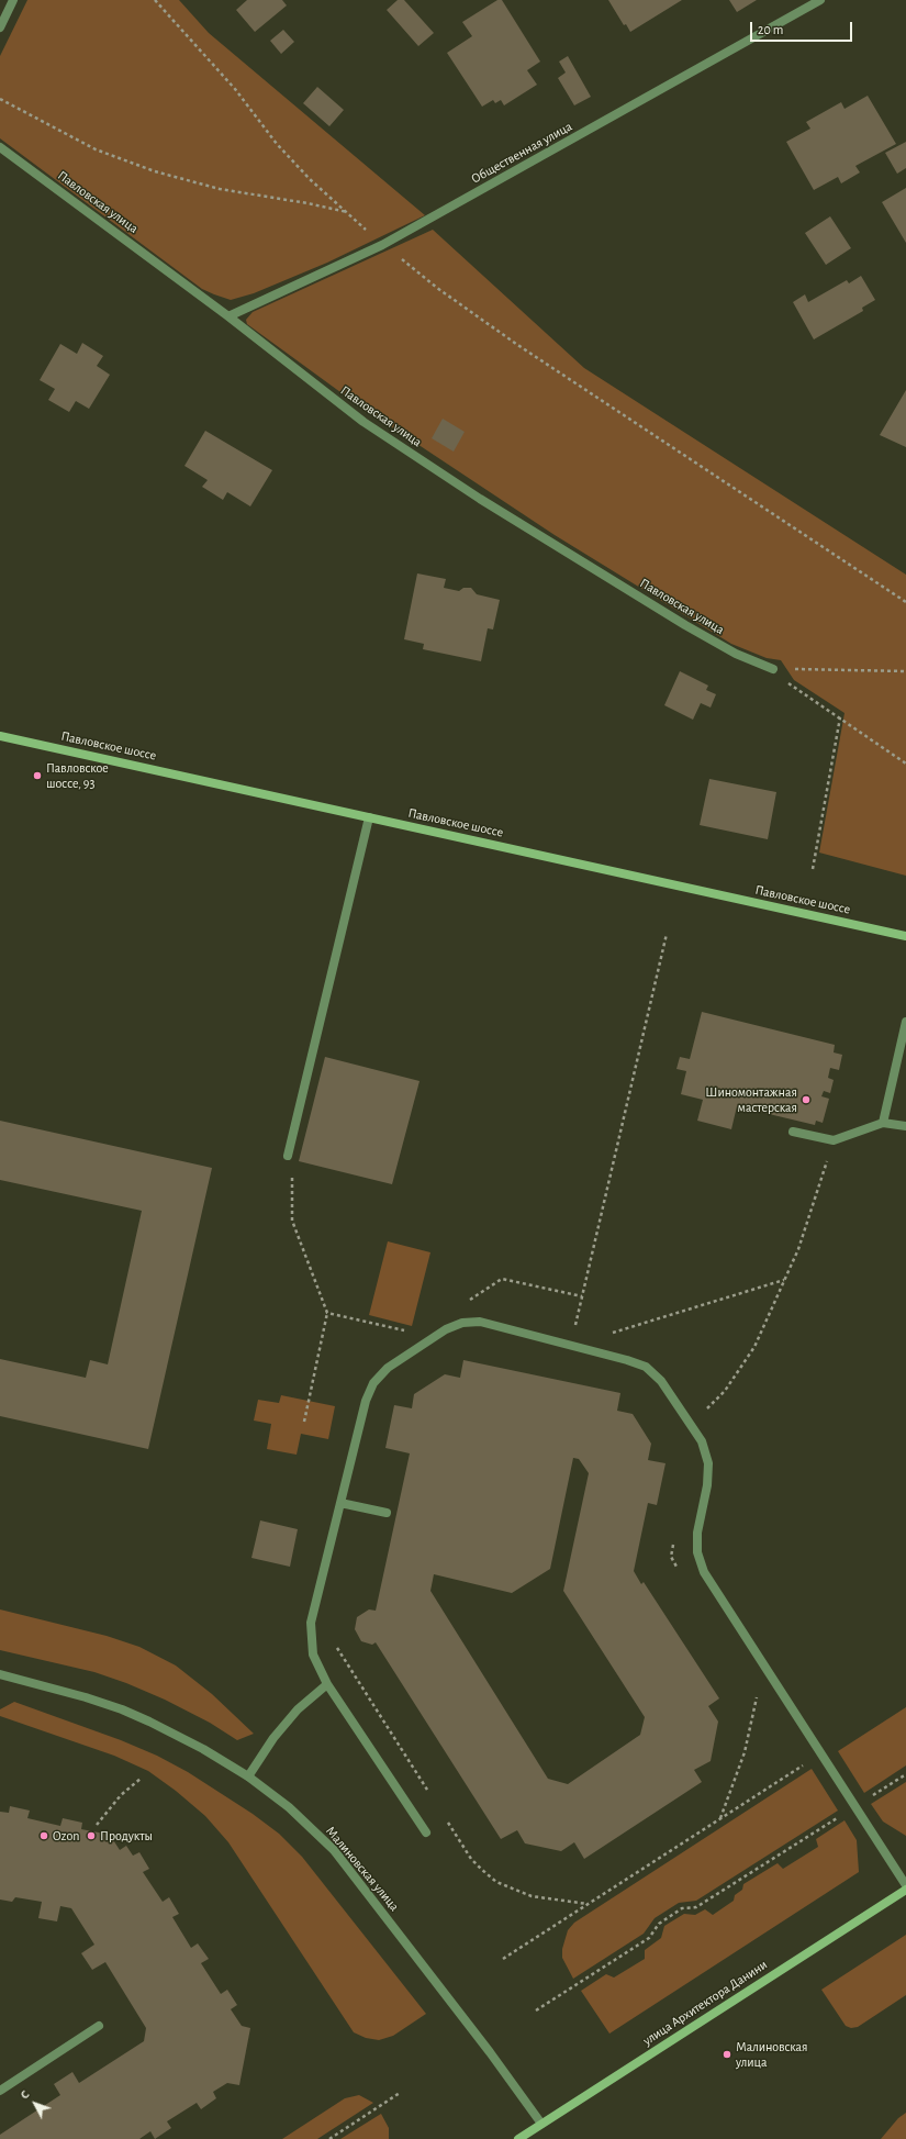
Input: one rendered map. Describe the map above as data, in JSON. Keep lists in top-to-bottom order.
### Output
{
  "streets": {
    "main road": ["Павловское шоссе", "улица Архитектора Данини"],
    "street": ["Общественная улица", "Павловская улица", "Малиновская улица"]
  },
  "crossings": [
    ["Общественная улица", "Павловская улица"],
    ["Малиновская улица", "улица Архитектора Данини"]
  ],
  "places": [
    "Павловское шоссе, 93",
    "Шиномонтажная мастерская",
    "Ozon",
    "Продукты",
    "Малиновская улица"
  ],
  "scale_bar": "20 m",
  "north": "top left"
}
